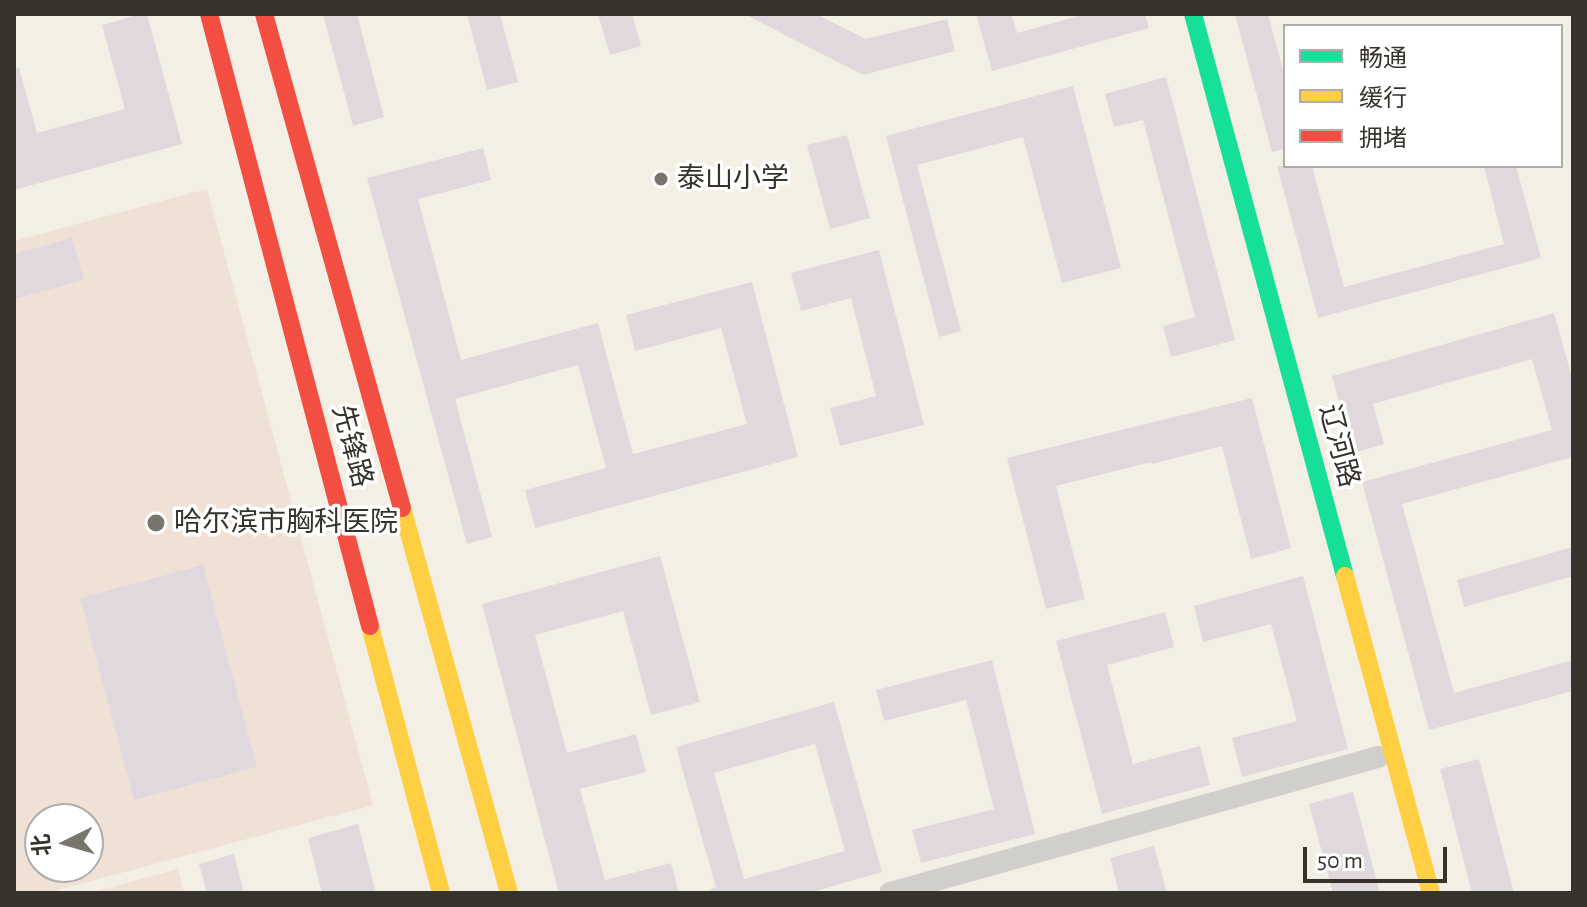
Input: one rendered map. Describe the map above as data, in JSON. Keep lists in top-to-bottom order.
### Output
{
  "streets": {
    "main road": ["先锋路", "辽河路"]
  },
  "places": ["泰山小学", "哈尔滨市胸科医院"],
  "legend": ["畅通", "缓行", "拥堵"],
  "scale_bar": "50 m",
  "north": "left"
}
